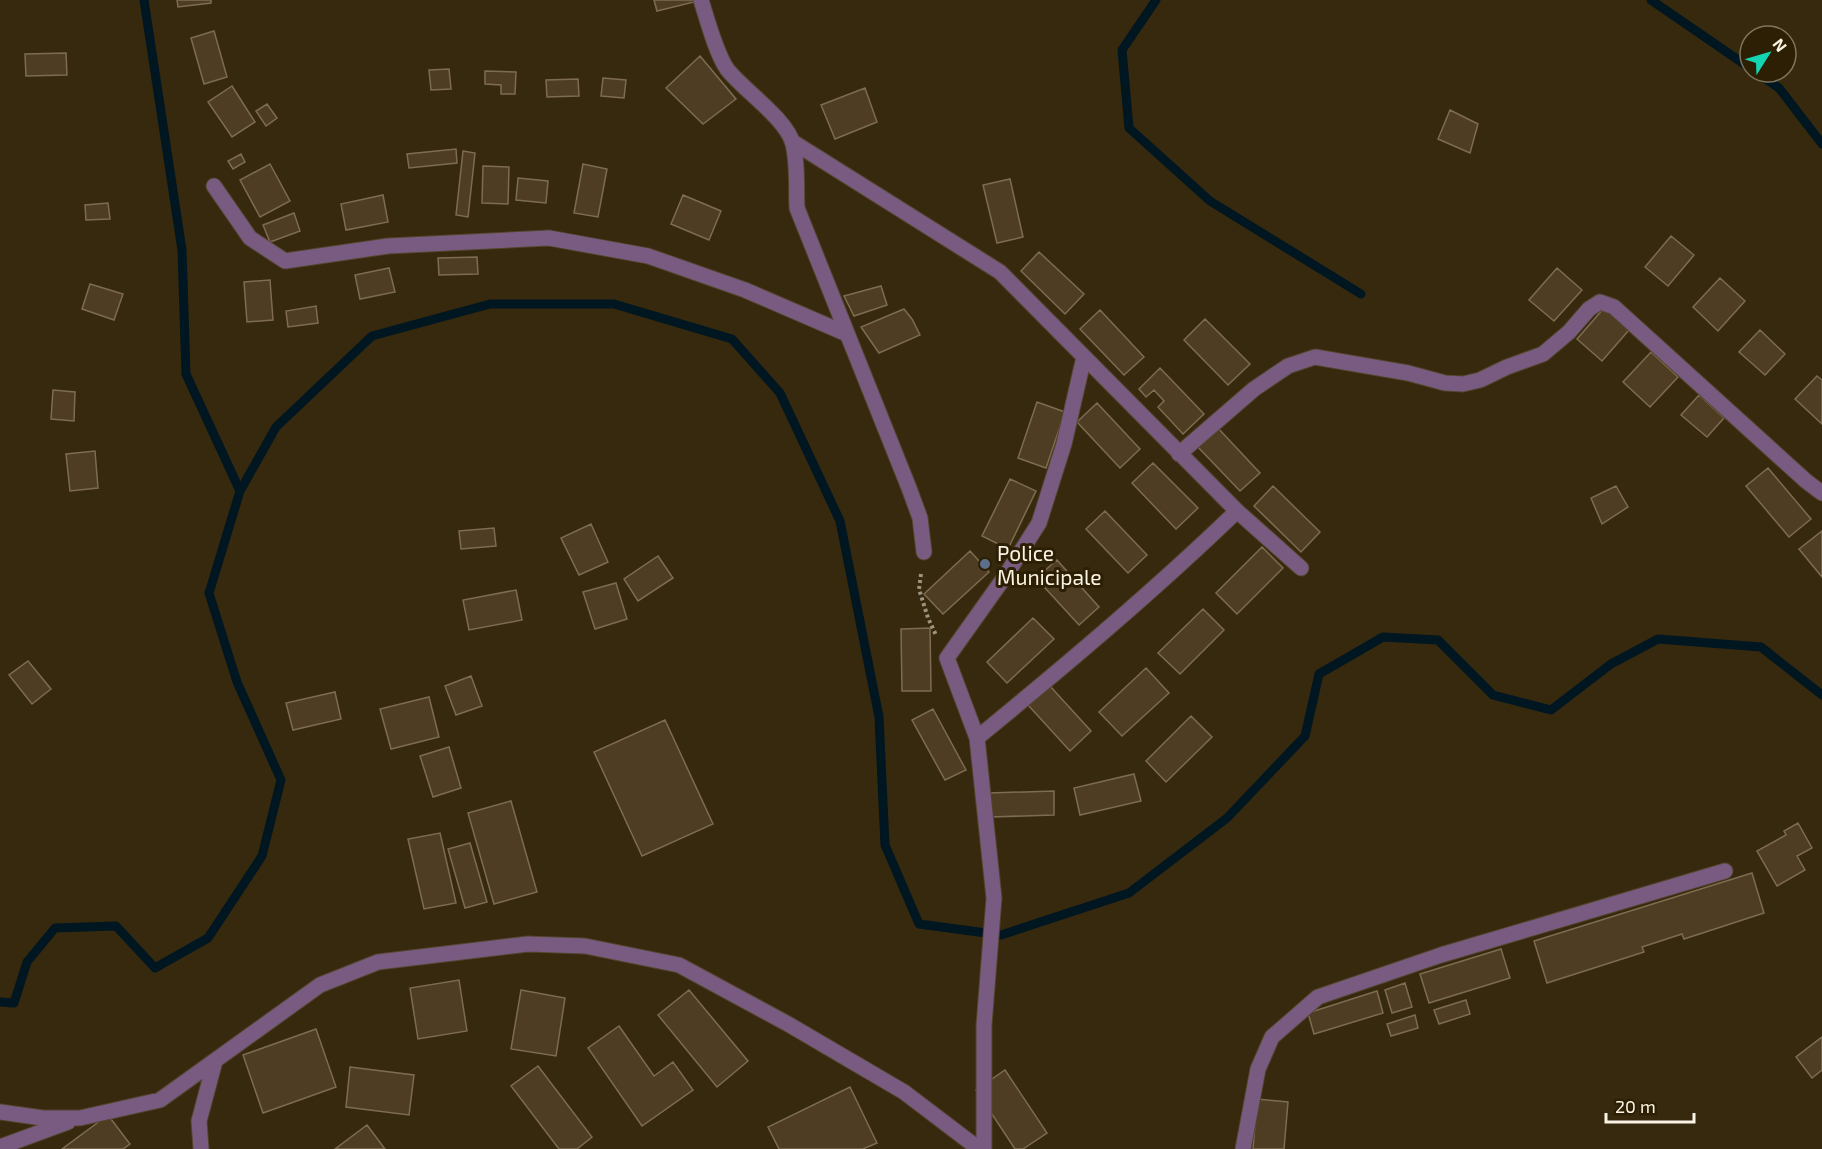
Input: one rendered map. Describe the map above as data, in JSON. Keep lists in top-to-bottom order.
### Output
{
  "places": ["Police Municipale"],
  "scale_bar": "20 m",
  "north": "top right"
}
